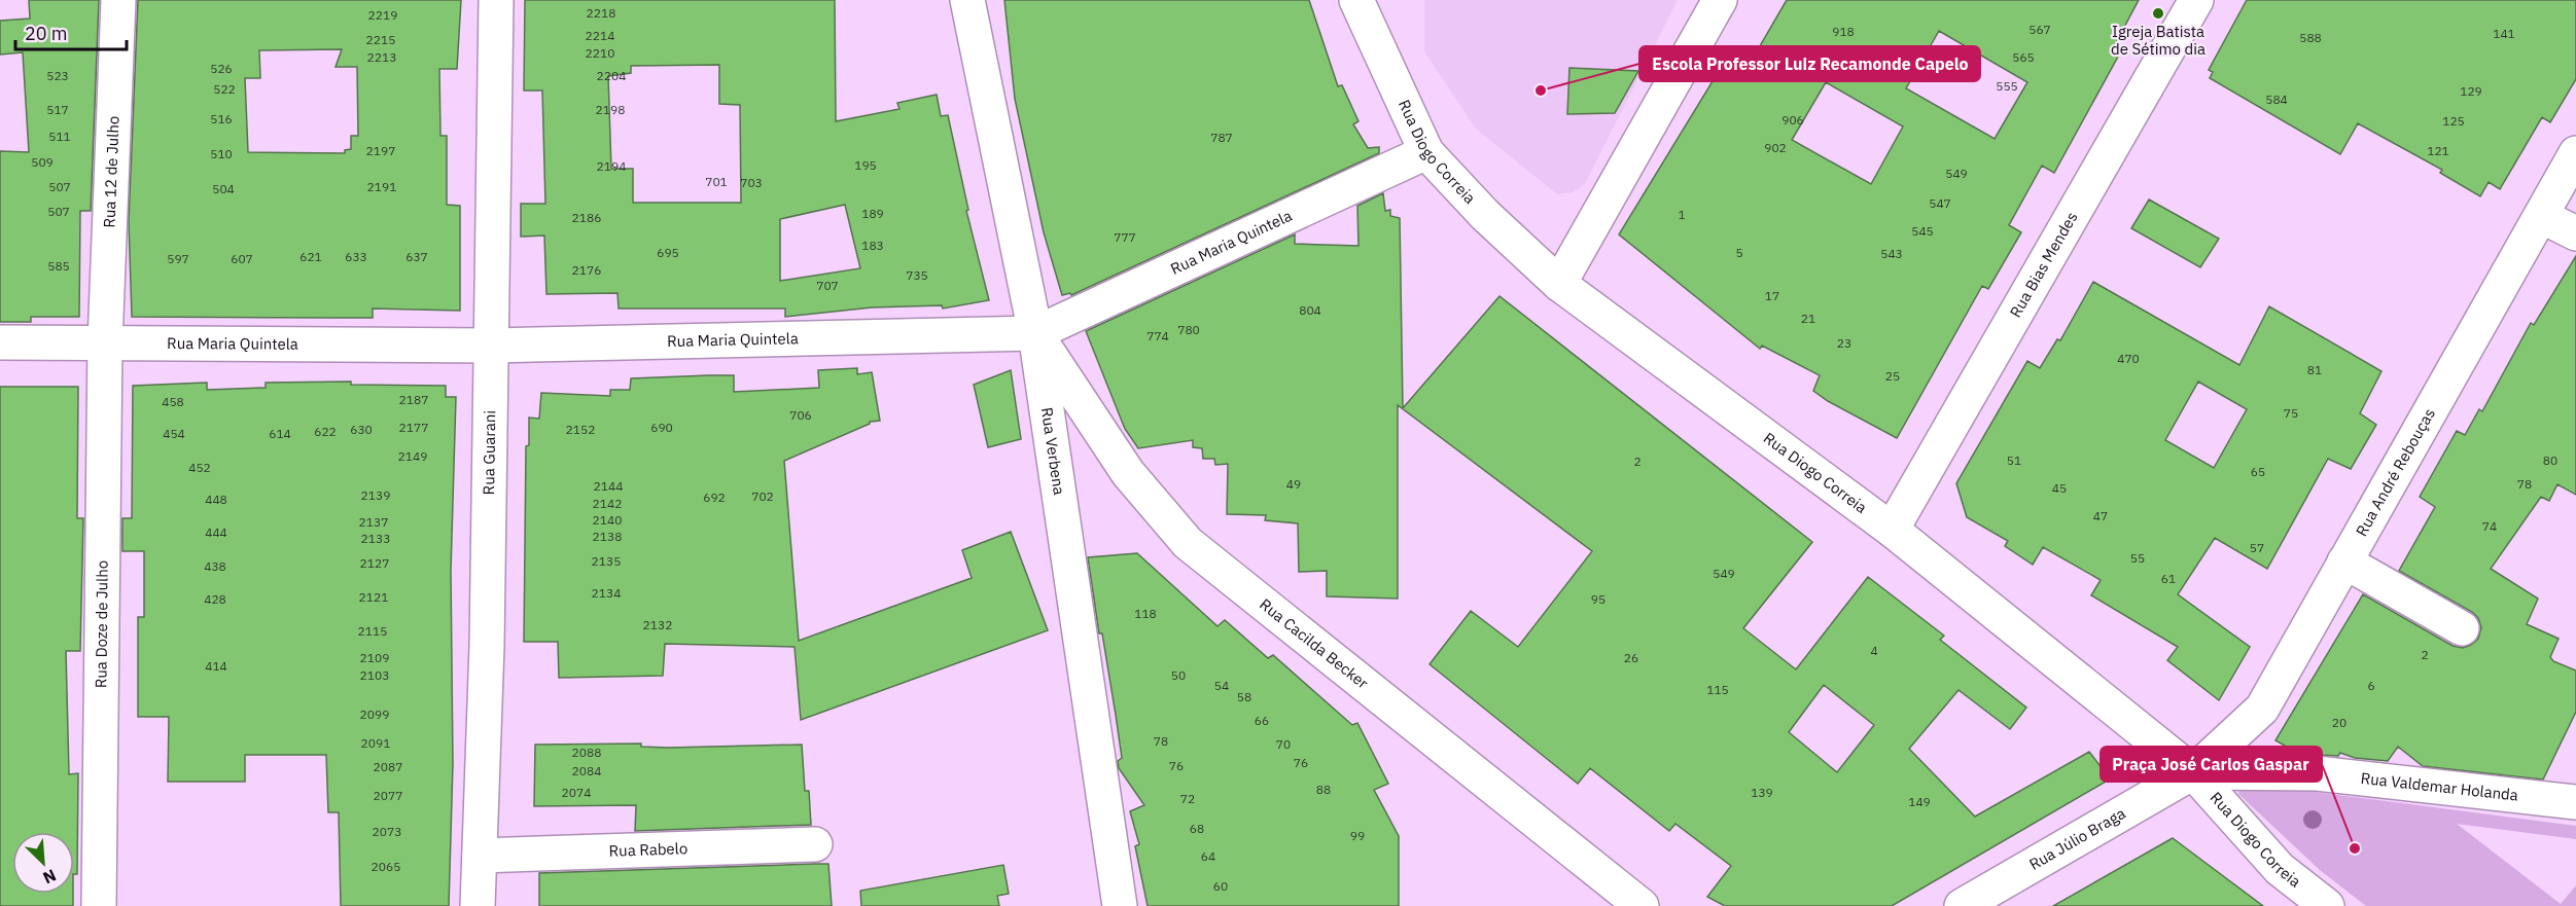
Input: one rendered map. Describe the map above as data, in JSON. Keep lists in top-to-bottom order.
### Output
{
  "streets": {
    "street": [
      "Rua Diogo Correia",
      "Rua 12 de Julho",
      "Rua Maria Quintela",
      "Rua Bias Mendes",
      "Rua Verbena",
      "Rua Guarani",
      "Rua André Rebouças",
      "Rua Doze de Julho",
      "Rua Cacilda Becker",
      "Rua Valdemar Holanda",
      "Rua Júlio Braga",
      "Rua Rabelo"
    ]
  },
  "crossings": [
    ["Rua Diogo Correia", "Rua Maria Quintela"],
    ["Rua Diogo Correia", "Rua Bias Mendes"],
    ["Rua Diogo Correia", "Rua André Rebouças"],
    ["Rua Diogo Correia", "Rua Valdemar Holanda"],
    ["Rua Diogo Correia", "Rua Júlio Braga"],
    ["Rua 12 de Julho", "Rua Maria Quintela"],
    ["Rua 12 de Julho", "Rua Doze de Julho"],
    ["Rua Maria Quintela", "Rua Verbena"],
    ["Rua Maria Quintela", "Rua Guarani"],
    ["Rua Maria Quintela", "Rua Doze de Julho"],
    ["Rua Maria Quintela", "Rua Cacilda Becker"],
    ["Rua Verbena", "Rua Cacilda Becker"],
    ["Rua Guarani", "Rua Rabelo"],
    ["Rua André Rebouças", "Rua Valdemar Holanda"],
    ["Rua André Rebouças", "Rua Júlio Braga"],
    ["Rua Valdemar Holanda", "Rua Júlio Braga"]
  ],
  "places": ["Igreja Batista de Sétimo dia", "Escola Professor Luiz Recamonde Capelo", "Praça José Carlos Gaspar"],
  "house_numbers": [
    "2218",
    "2219",
    "567",
    "918",
    "141",
    "2214",
    "588",
    "2215",
    "2210",
    "2213",
    "565",
    "526",
    "523",
    "2204",
    "555",
    "522",
    "129",
    "584",
    "517",
    "2198",
    "516",
    "906",
    "125",
    "511",
    "787",
    "902",
    "2197",
    "121",
    "510",
    "509",
    "195",
    "2194",
    "549",
    "701",
    "703",
    "507",
    "2191",
    "504",
    "547",
    "507",
    "189",
    "1",
    "2186",
    "545",
    "777",
    "183",
    "695",
    "5",
    "543",
    "621",
    "633",
    "637",
    "597",
    "607",
    "585",
    "2176",
    "735",
    "707",
    "17",
    "804",
    "21",
    "780",
    "774",
    "23",
    "470",
    "81",
    "25",
    "2187",
    "458",
    "75",
    "706",
    "2177",
    "690",
    "630",
    "2152",
    "622",
    "454",
    "614",
    "2149",
    "51",
    "80",
    "2",
    "452",
    "65",
    "49",
    "78",
    "2144",
    "45",
    "2139",
    "702",
    "692",
    "448",
    "2142",
    "47",
    "2140",
    "2137",
    "74",
    "444",
    "2138",
    "2133",
    "57",
    "55",
    "2135",
    "2127",
    "438",
    "549",
    "61",
    "2134",
    "2121",
    "428",
    "95",
    "118",
    "2132",
    "2115",
    "4",
    "2",
    "2109",
    "26",
    "414",
    "2103",
    "50",
    "54",
    "6",
    "115",
    "58",
    "2099",
    "66",
    "20",
    "78",
    "2091",
    "70",
    "2088",
    "76",
    "76",
    "2087",
    "2084",
    "88",
    "2074",
    "139",
    "2077",
    "72",
    "149",
    "68",
    "2073",
    "99",
    "64",
    "2065",
    "60"
  ],
  "scale_bar": "20 m",
  "north": "bottom right"
}
